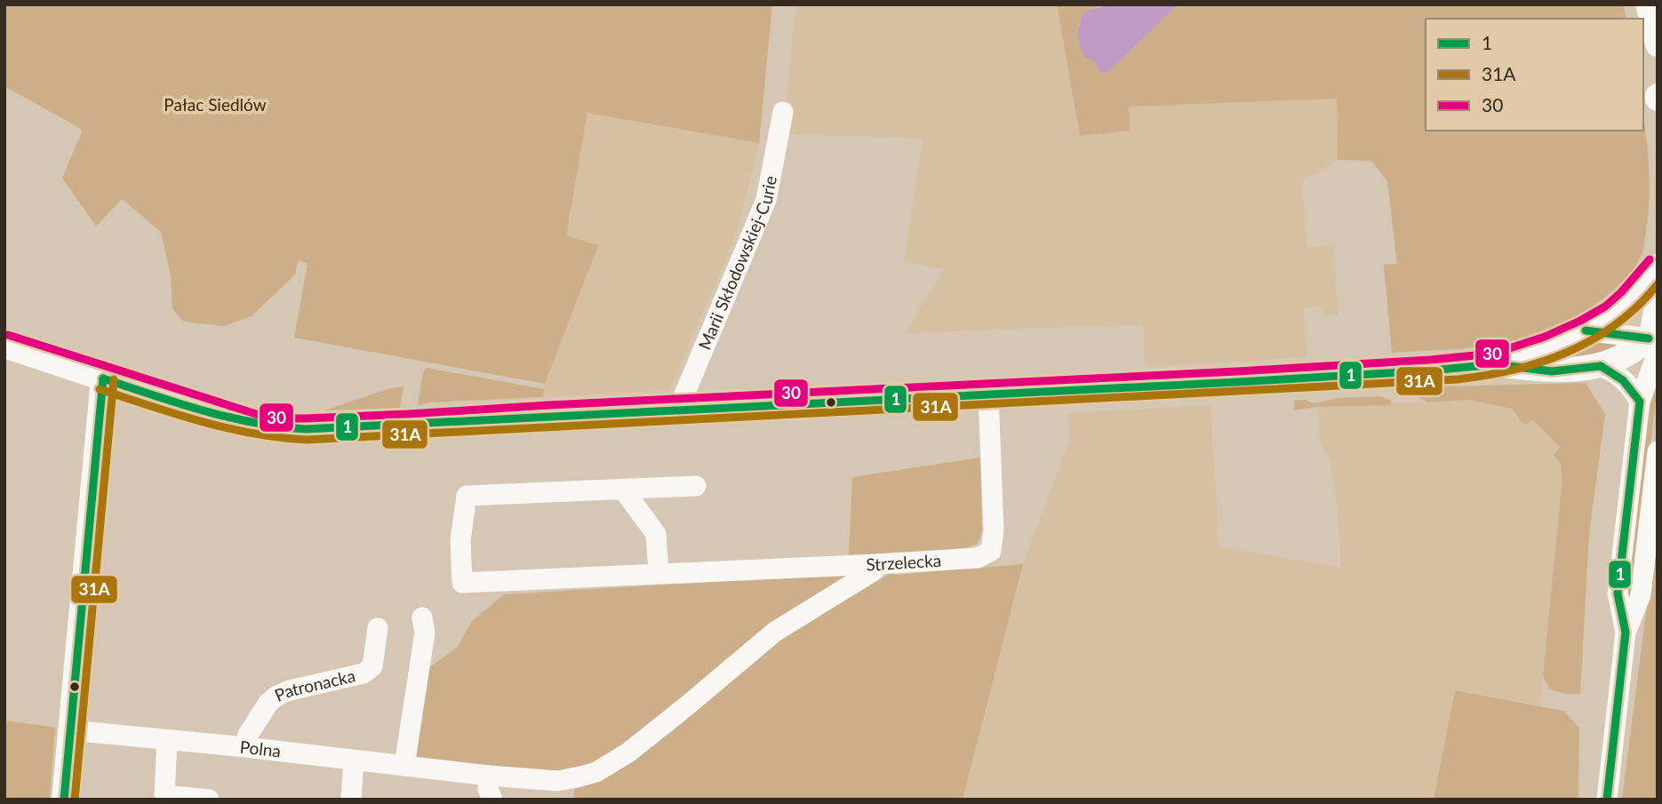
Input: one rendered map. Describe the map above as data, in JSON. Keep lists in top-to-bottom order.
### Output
{
  "streets": {
    "street": [
      "Marii Skłodowskiej-Curie",
      "Strzelecka",
      "Patronacka",
      "Polna"
    ]
  },
  "crossings": [
    ["Strzelecka", "Polna"],
    ["Patronacka", "Polna"]
  ],
  "parks": ["Pałac Siedlów"],
  "lines": ["transit line 30", "transit line 31A", "transit line 1"],
  "legend": ["1", "31A", "30"]
}
